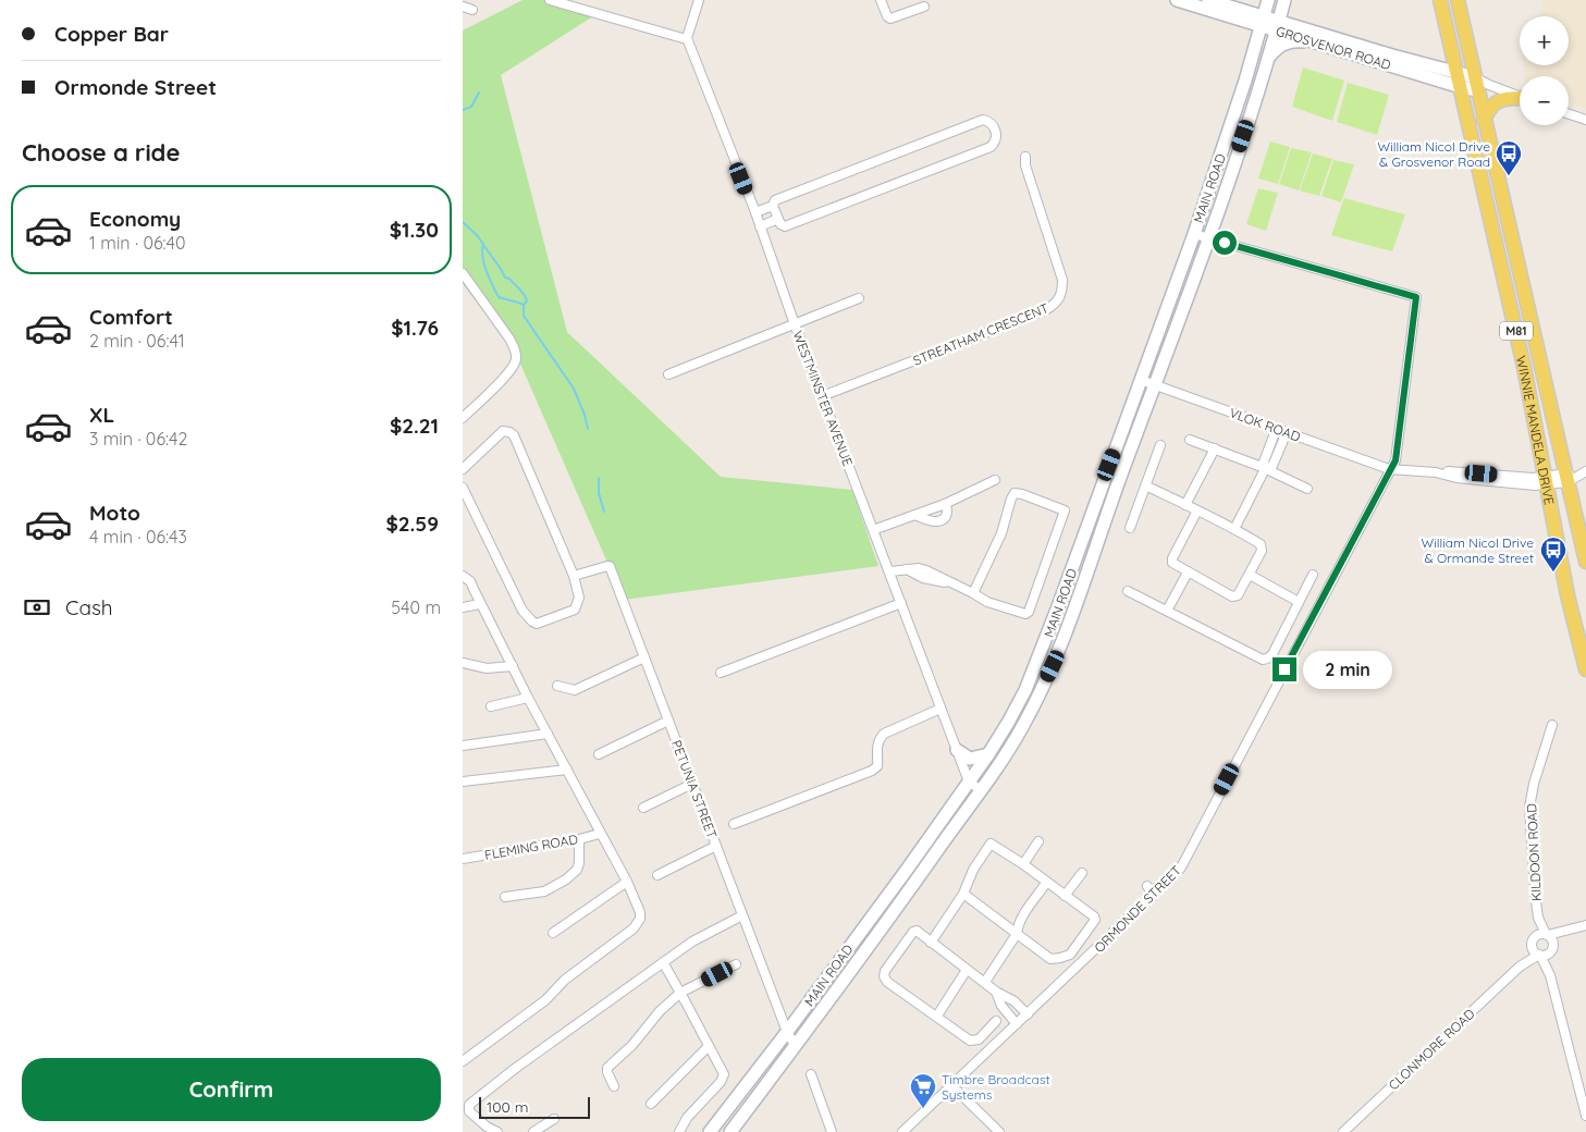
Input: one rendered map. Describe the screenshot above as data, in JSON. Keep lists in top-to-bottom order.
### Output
{
  "streets": {
    "main road": [
      "GROSVENOR ROAD",
      "MAIN ROAD",
      "M81",
      "WINNIE MANDELA DRIVE"
    ],
    "street": [
      "STREATHAM CRESCENT",
      "WESTMINSTER AVENUE",
      "VLOK ROAD",
      "PETUNIA STREET",
      "FLEMING ROAD",
      "KILDOON ROAD",
      "ORMONDE STREET",
      "CLONMORE ROAD"
    ]
  },
  "crossings": [
    ["GROSVENOR ROAD", "MAIN ROAD"],
    ["GROSVENOR ROAD", "WINNIE MANDELA DRIVE"],
    ["MAIN ROAD", "WESTMINSTER AVENUE"],
    ["MAIN ROAD", "VLOK ROAD"],
    ["MAIN ROAD", "PETUNIA STREET"],
    ["MAIN ROAD", "ORMONDE STREET"],
    ["STREATHAM CRESCENT", "WESTMINSTER AVENUE"],
    ["VLOK ROAD", "WINNIE MANDELA DRIVE"],
    ["VLOK ROAD", "ORMONDE STREET"],
    ["KILDOON ROAD", "CLONMORE ROAD"]
  ],
  "places": {
    "bus stop": ["William Nicol Drive & Grosvenor Road", "William Nicol Drive & Ormande Street"],
    "supermarket": ["Timbre Broadcast Systems"]
  },
  "scale_bar": "100 m",
  "page": {
    "banner": ["Copper Bar", "Ormonde Street"],
    "map_buttons": ["+", "−"],
    "heading": "Choose a ride",
    "list": [
      {
        "name": "Economy",
        "note": "1 min · 06:40",
        "value": "$1.30"
      },
      {
        "name": "Comfort",
        "note": "2 min · 06:41",
        "value": "$1.76"
      },
      {
        "name": "XL",
        "note": "3 min · 06:42",
        "value": "$2.21"
      },
      {
        "name": "Moto",
        "note": "4 min · 06:43",
        "value": "$2.59"
      }
    ],
    "pay": ["Cash", "540 m"],
    "bubble": "2 min",
    "buttons": "Confirm",
    "scale": "100 m"
  }
}
